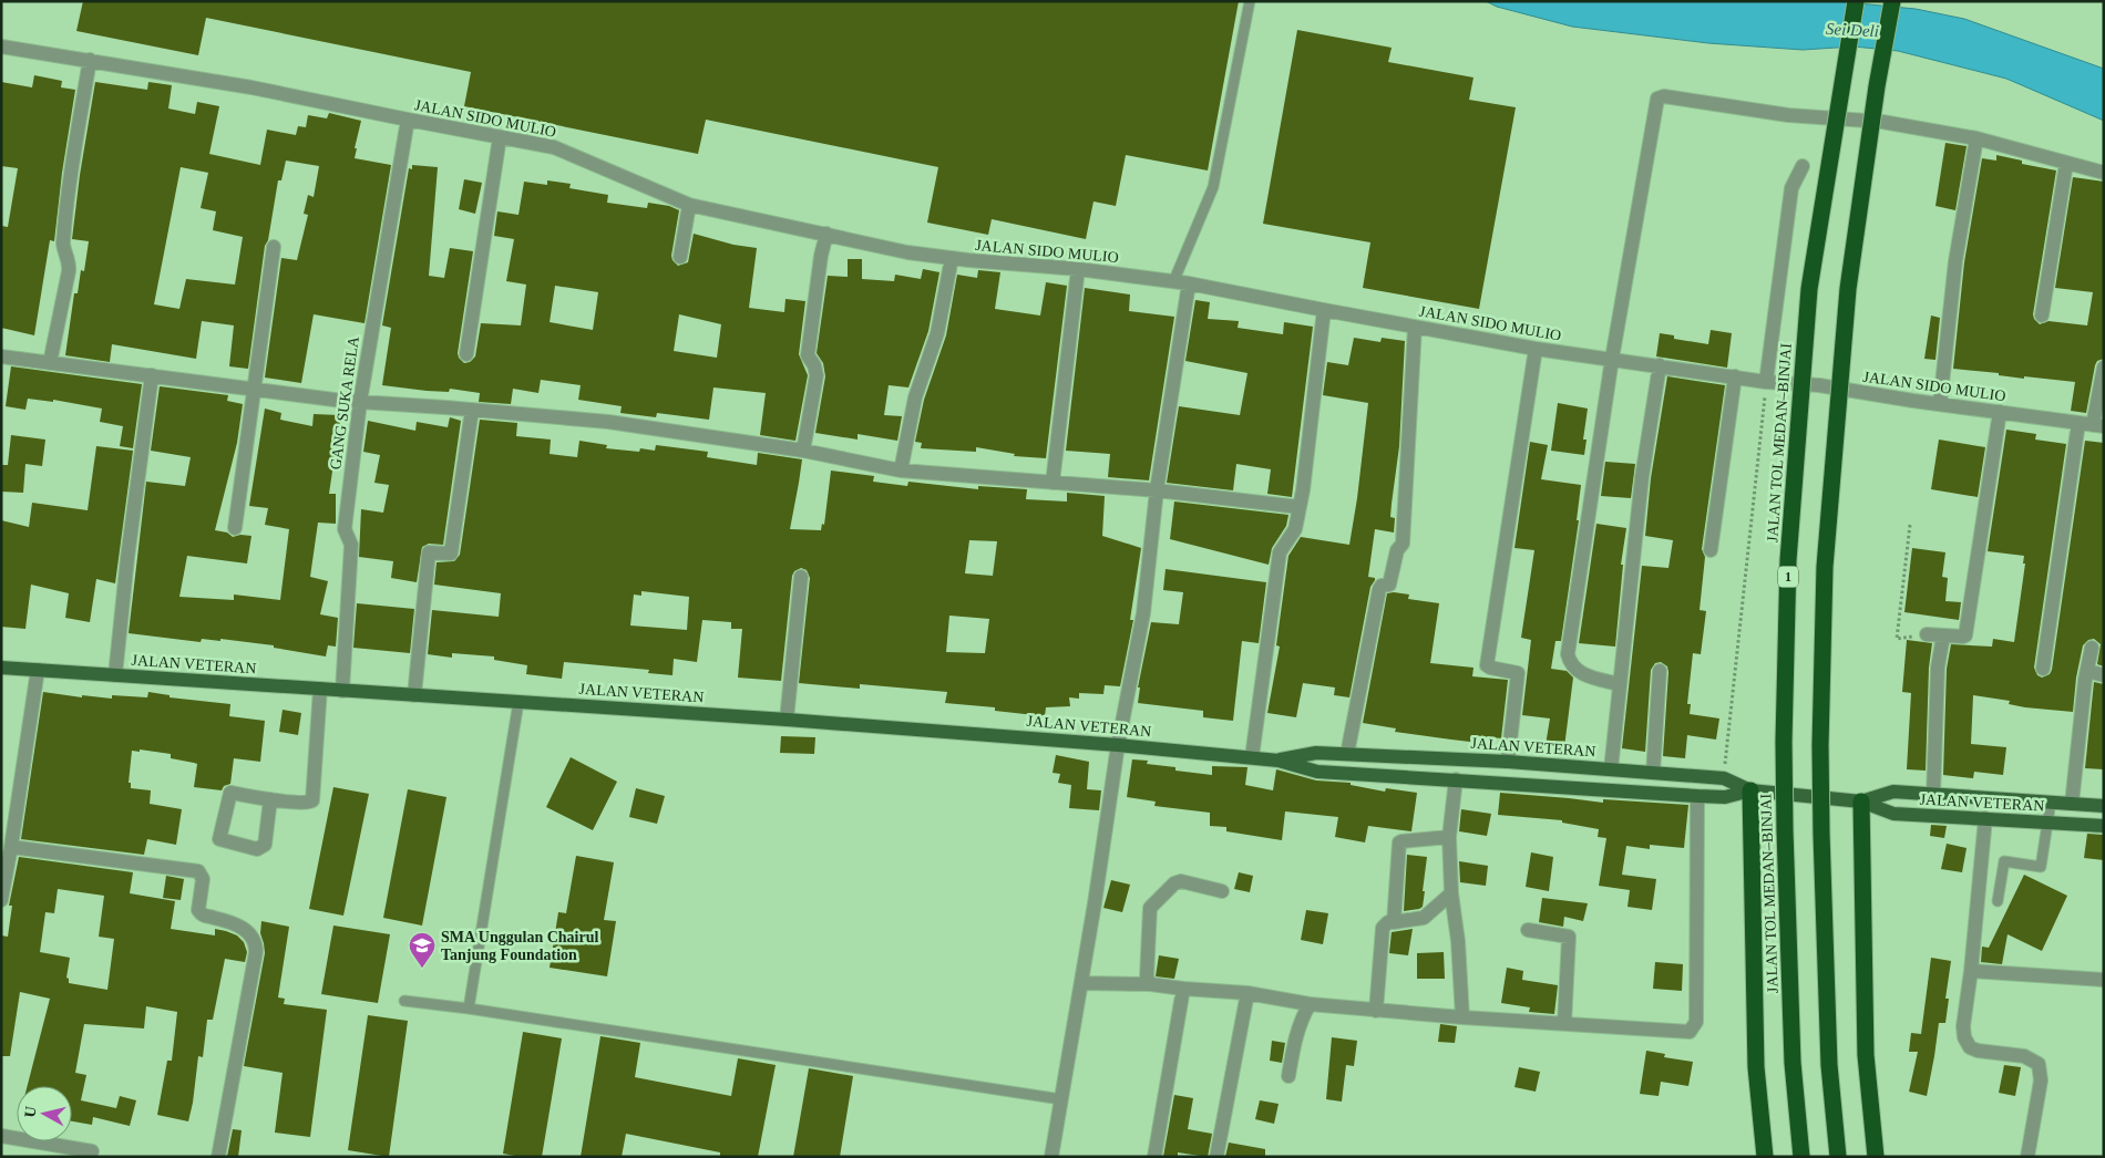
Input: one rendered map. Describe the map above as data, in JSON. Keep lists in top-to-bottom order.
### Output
{
  "streets": {
    "highway": ["JALAN TOL MEDAN–BINJAI", "1"],
    "main road": ["JALAN VETERAN"],
    "street": ["JALAN SIDO MULIO", "GANG SUKA RELA"]
  },
  "crossings": [
    ["JALAN SIDO MULIO", "GANG SUKA RELA"],
    ["GANG SUKA RELA", "JALAN VETERAN"]
  ],
  "water": ["Sei Deli"],
  "places": {
    "school or university": ["SMA Unggulan Chairul Tanjung Foundation"]
  },
  "north": "left"
}
